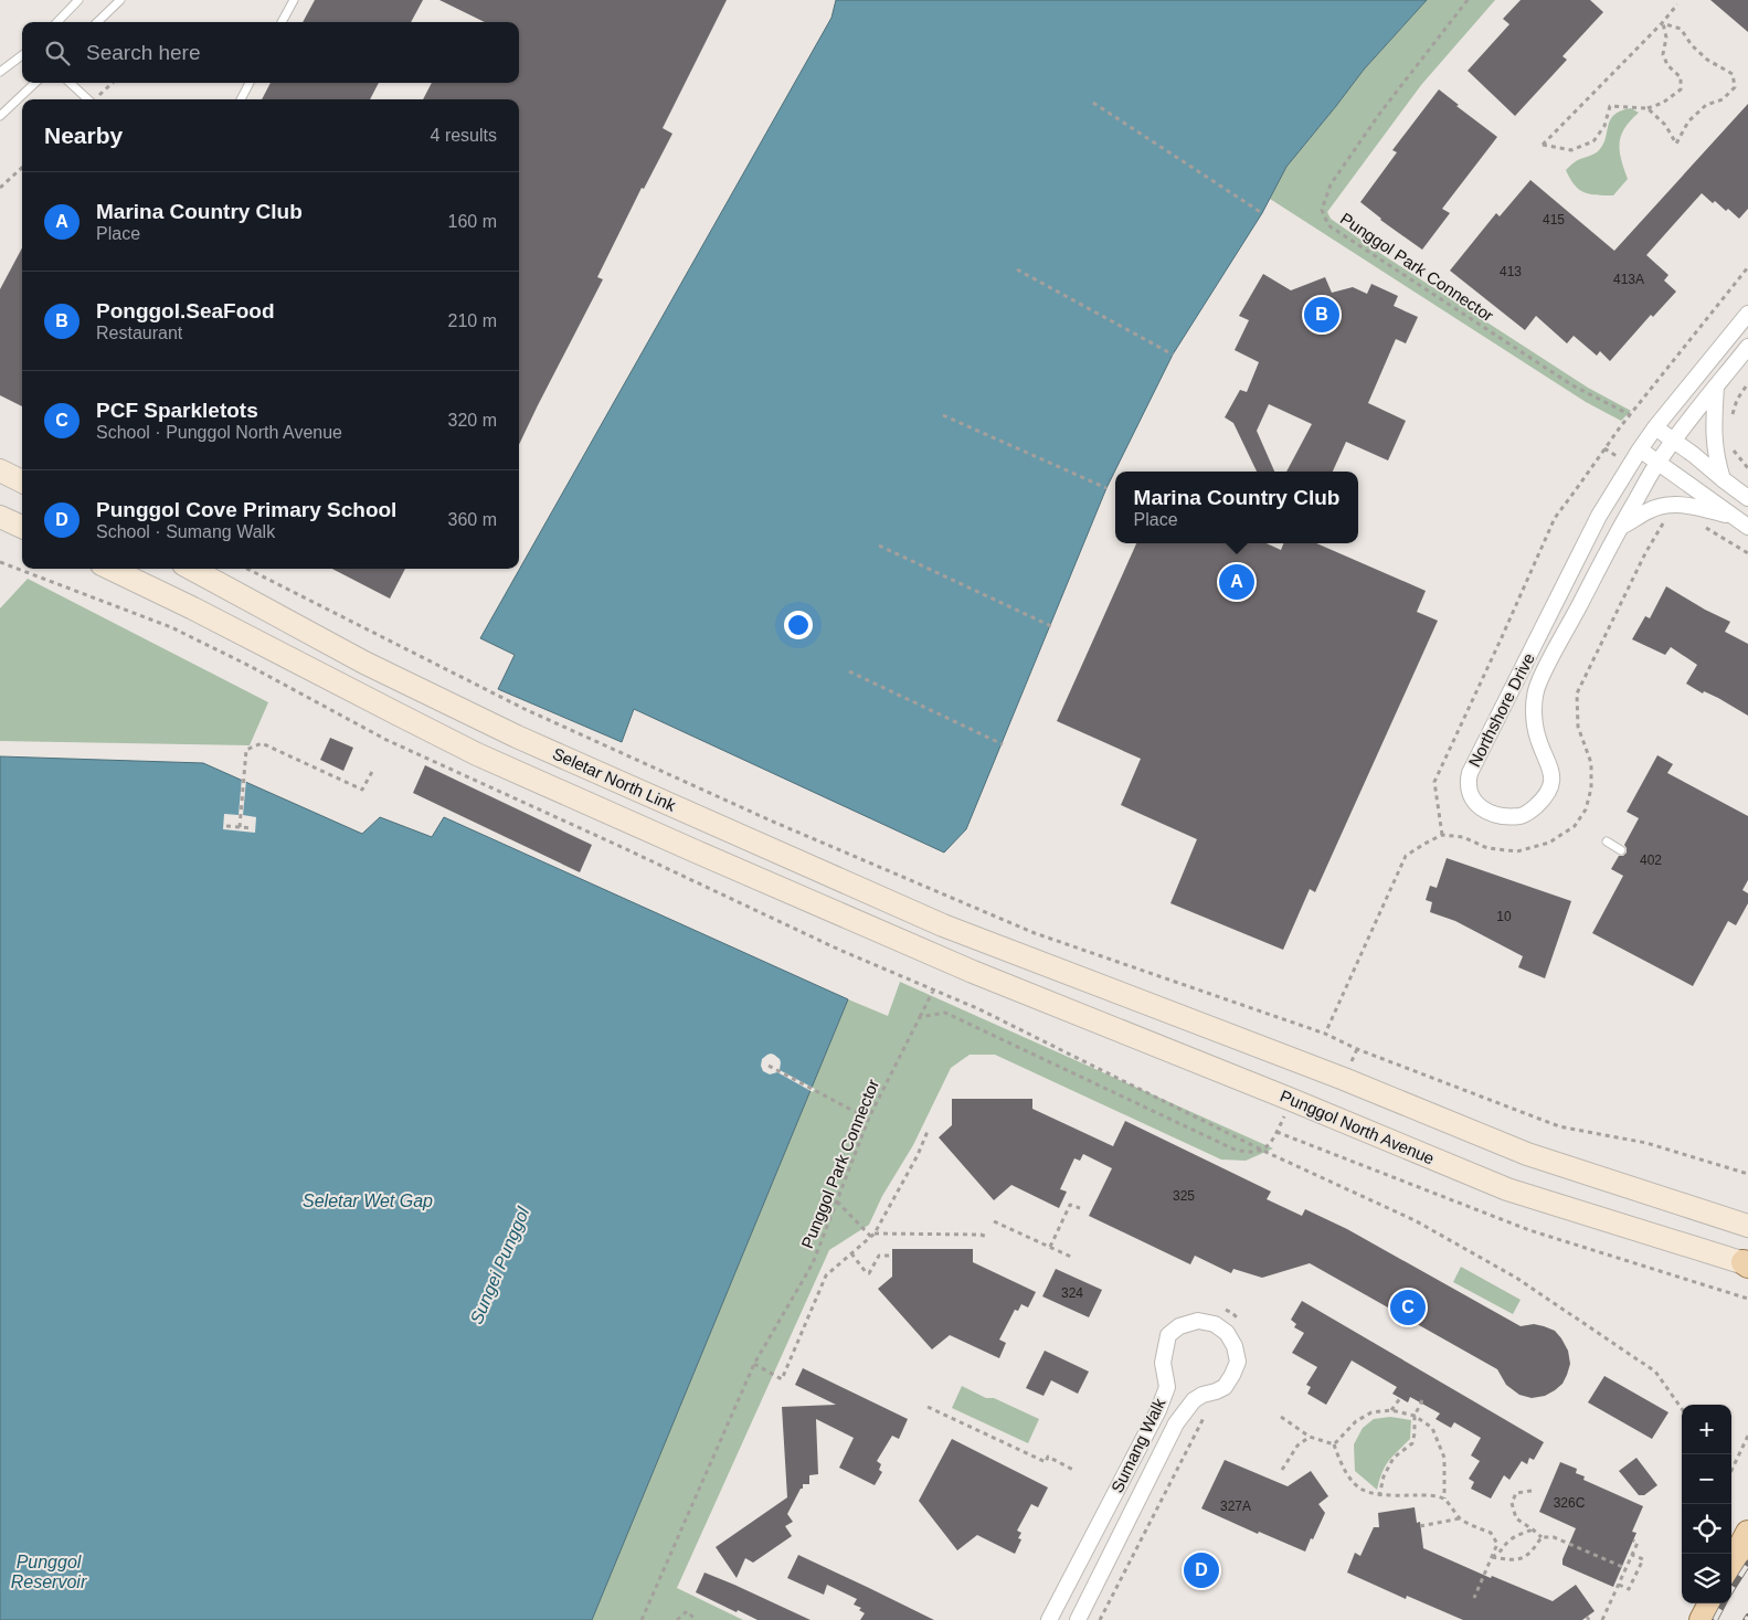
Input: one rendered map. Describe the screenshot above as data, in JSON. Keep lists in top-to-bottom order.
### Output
{
  "streets": {
    "main road": ["Seletar North Link", "Punggol North Avenue"],
    "street": ["Northshore Drive", "Sumang Walk"],
    "path": ["Punggol Park Connector"]
  },
  "crossings": [
    ["Seletar North Link", "Punggol North Avenue"]
  ],
  "water": ["Seletar Wet Gap", "Sungei Punggol", "Punggol Reservoir"],
  "house_numbers": [
    "415",
    "413",
    "413A",
    "402",
    "10",
    "325",
    "324",
    "326C",
    "327A"
  ],
  "page": {
    "search": "Search here",
    "heading": ["Nearby", "4 results"],
    "list": [
      {
        "mark": "A",
        "name": "Marina Country Club",
        "note": "Place",
        "value": "160 m"
      },
      {
        "mark": "B",
        "name": "Ponggol.SeaFood",
        "note": "Restaurant",
        "value": "210 m"
      },
      {
        "mark": "C",
        "name": "PCF Sparkletots",
        "note": "School · Punggol North Avenue",
        "value": "320 m"
      },
      {
        "mark": "D",
        "name": "Punggol Cove Primary School",
        "note": "School · Sumang Walk",
        "value": "360 m"
      }
    ],
    "pins": [
      "B",
      "A",
      "C",
      "D"
    ],
    "popup": ["Marina Country Club", "Place"],
    "map_buttons": ["+", "−"]
  }
}
